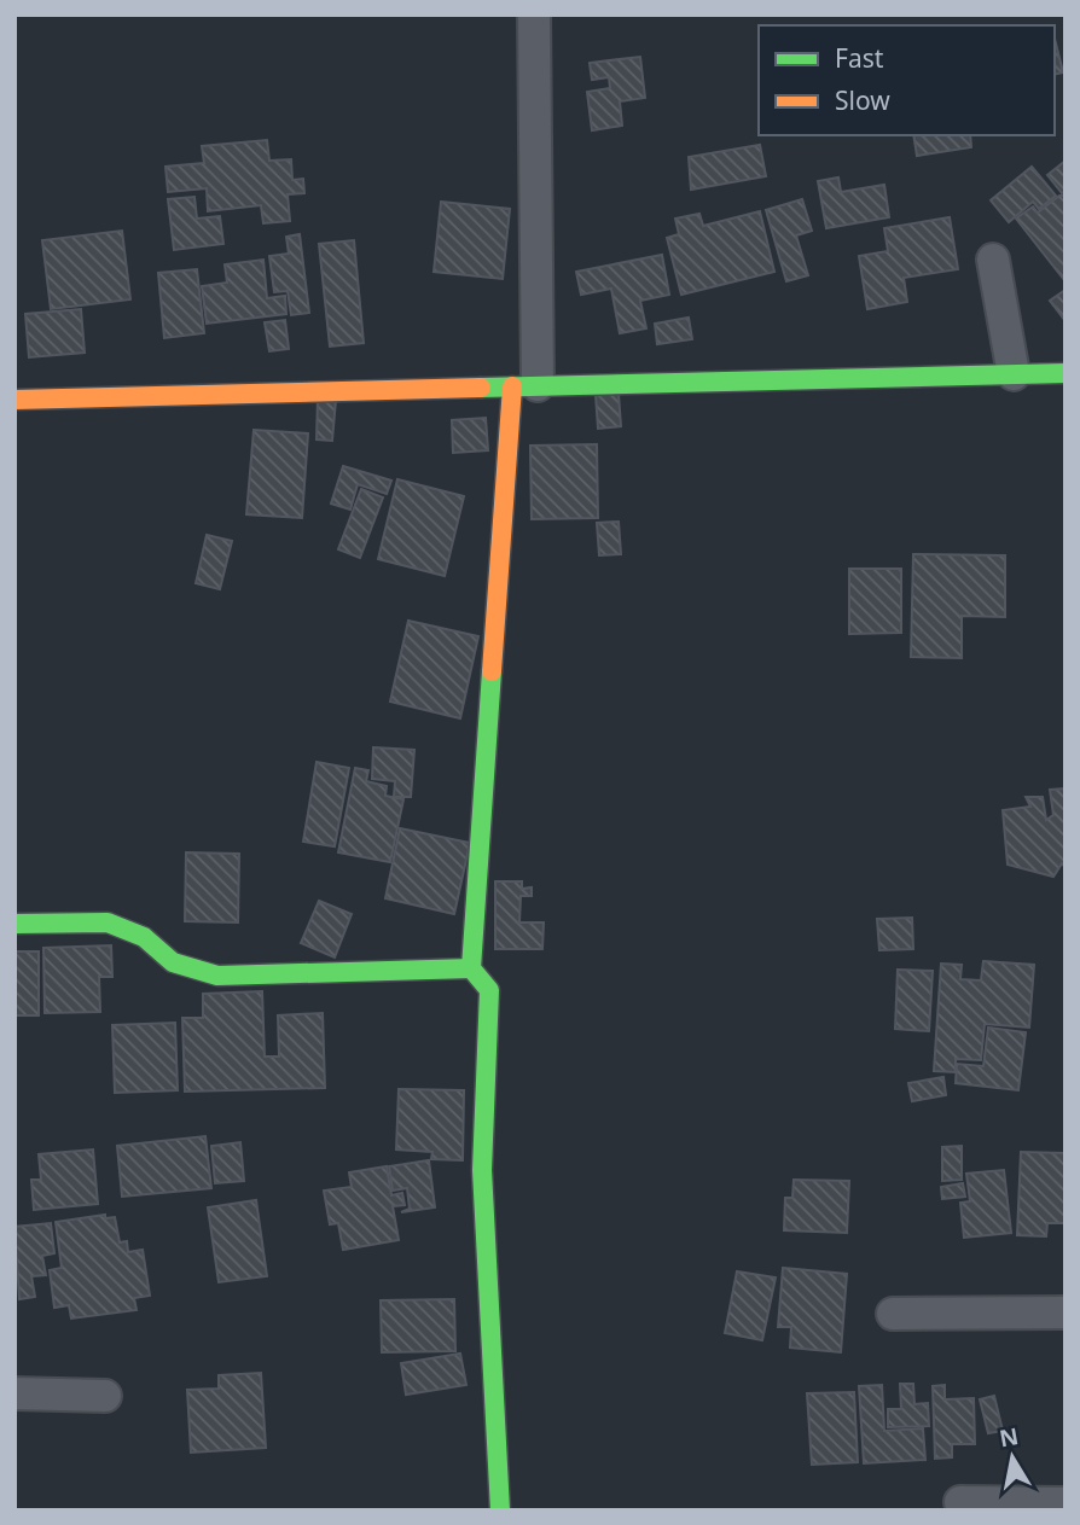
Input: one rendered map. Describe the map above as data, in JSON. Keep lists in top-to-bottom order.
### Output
{
  "legend": ["Fast", "Slow"],
  "north": "top"
}
